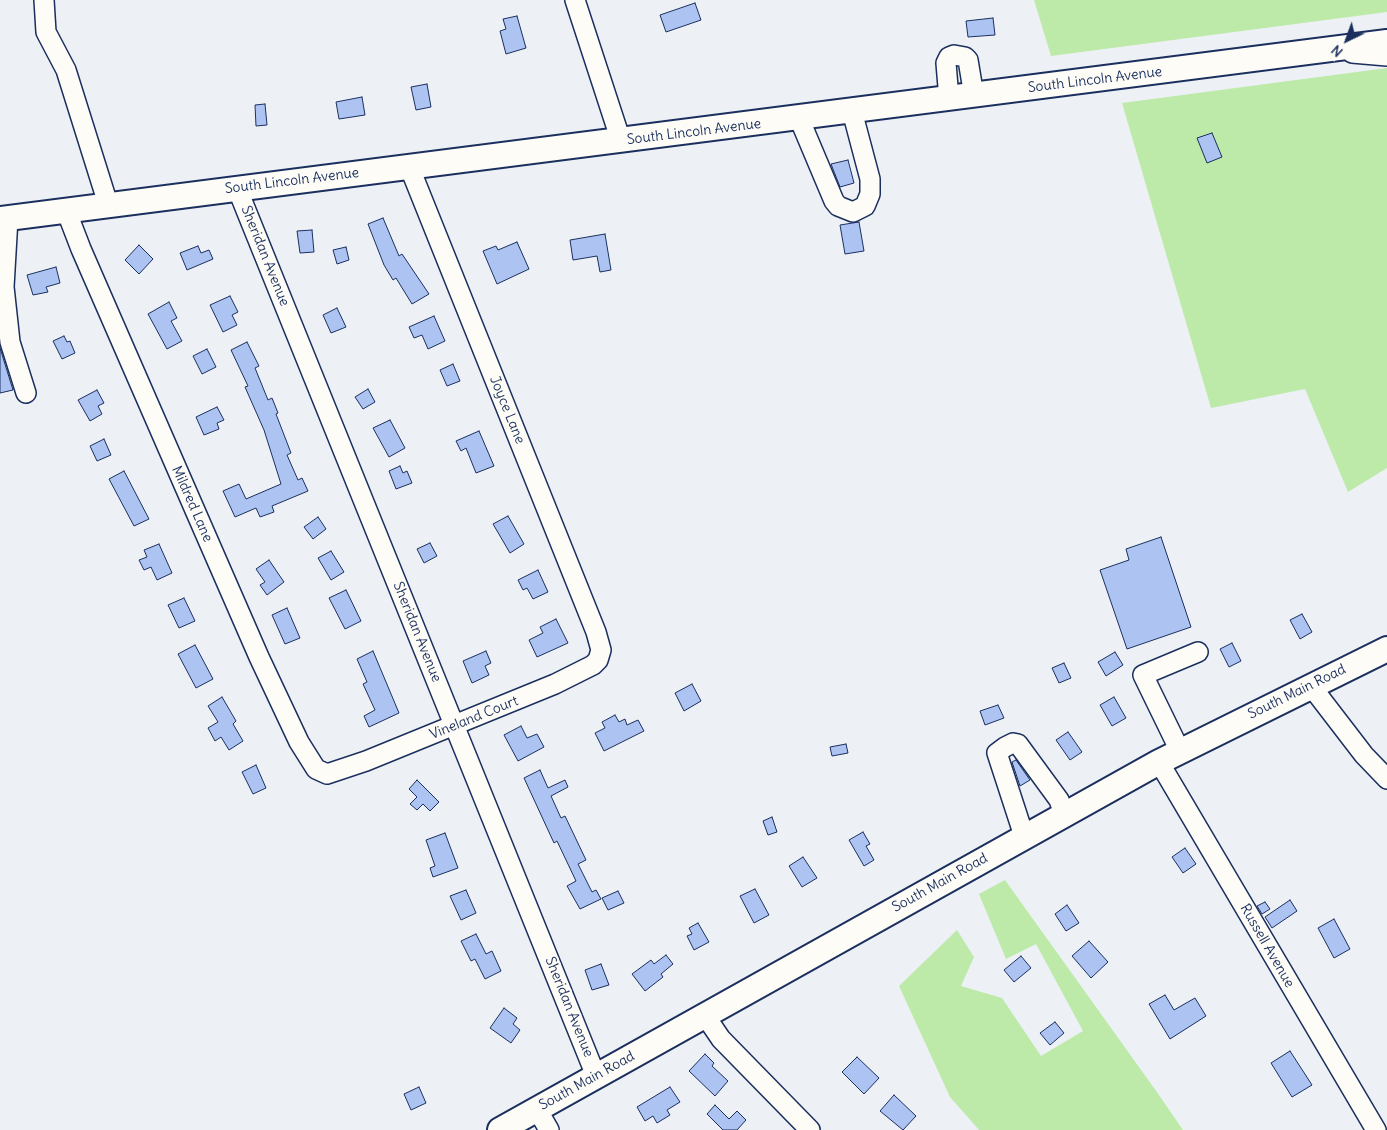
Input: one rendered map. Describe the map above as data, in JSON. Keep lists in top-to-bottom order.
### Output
{
  "streets": {
    "main road": ["South Lincoln Avenue", "South Main Road"],
    "street": [
      "Sheridan Avenue",
      "Joyce Lane",
      "Mildred Lane",
      "Vineland Court",
      "Russell Avenue"
    ]
  },
  "crossings": [
    ["South Lincoln Avenue", "Sheridan Avenue"],
    ["South Lincoln Avenue", "Joyce Lane"],
    ["South Lincoln Avenue", "Mildred Lane"],
    ["Sheridan Avenue", "South Main Road"],
    ["Sheridan Avenue", "Vineland Court"],
    ["Joyce Lane", "Vineland Court"],
    ["Mildred Lane", "Vineland Court"],
    ["South Main Road", "Russell Avenue"]
  ],
  "north": "bottom left"
}
